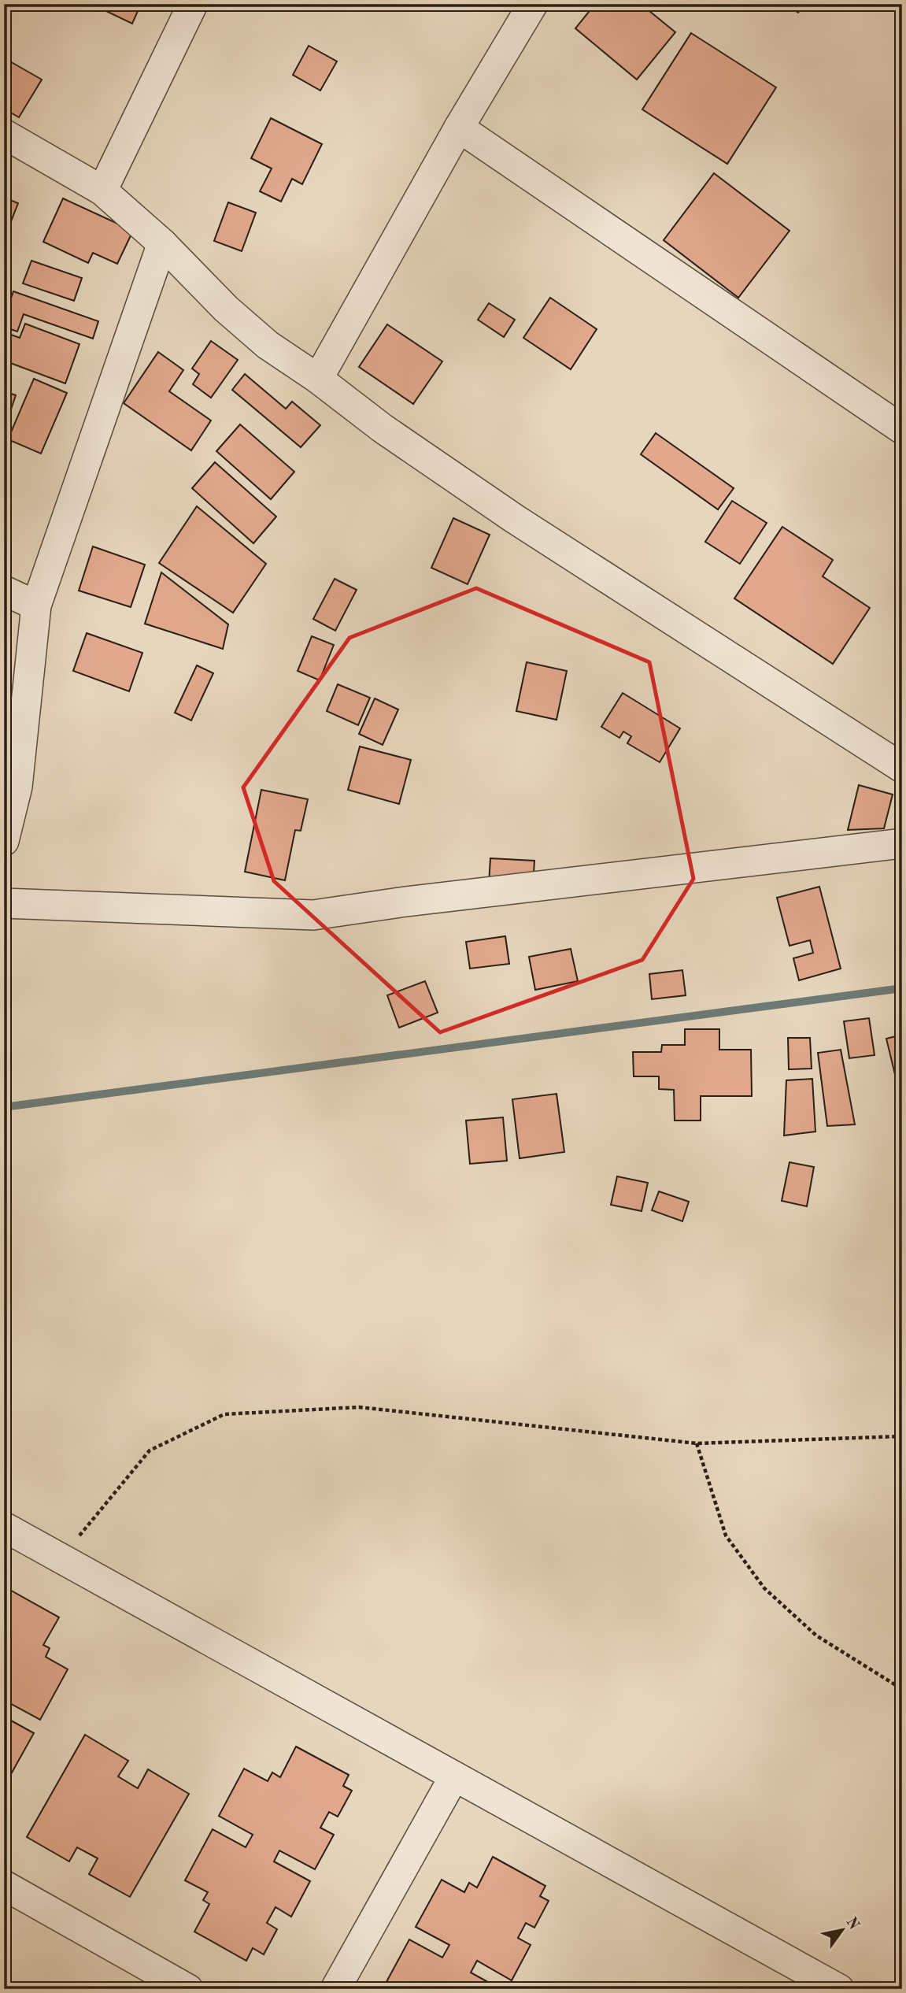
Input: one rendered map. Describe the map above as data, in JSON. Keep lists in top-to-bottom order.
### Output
{
  "north": "top right"
}
